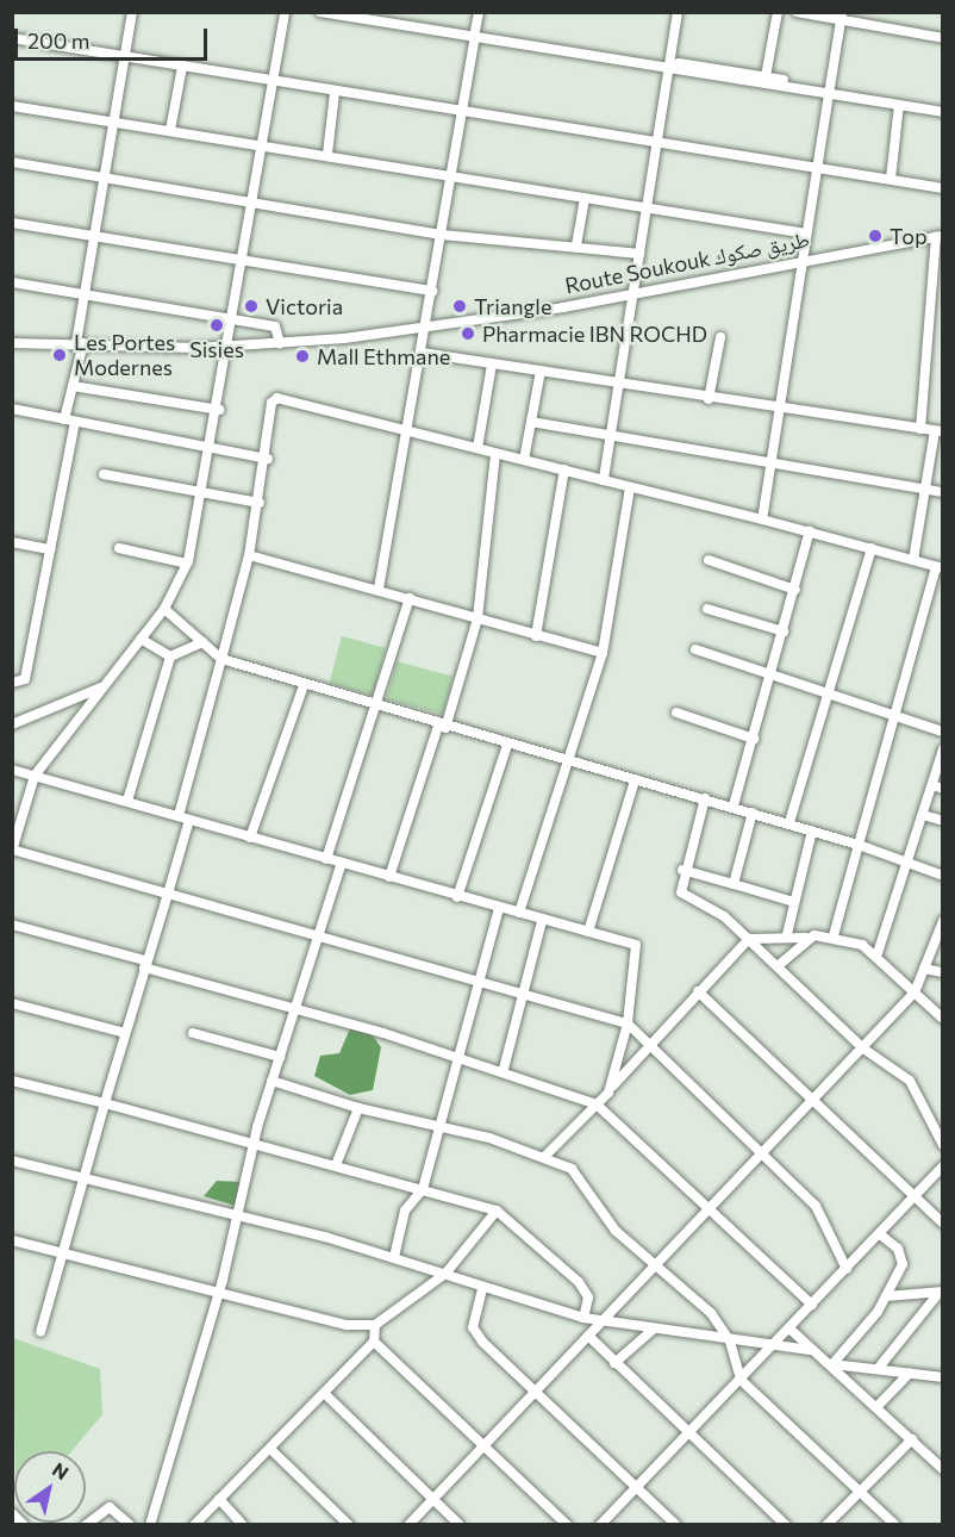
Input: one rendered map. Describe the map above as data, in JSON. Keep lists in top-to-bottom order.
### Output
{
  "streets": {
    "street": ["Route Soukouk طريق صكوك"]
  },
  "places": [
    "Top",
    "Victoria",
    "Triangle",
    "Sisies",
    "Pharmacie IBN ROCHD",
    "Les Portes Modernes",
    "Mall Ethmane"
  ],
  "scale_bar": "200 m",
  "north": "top right"
}
